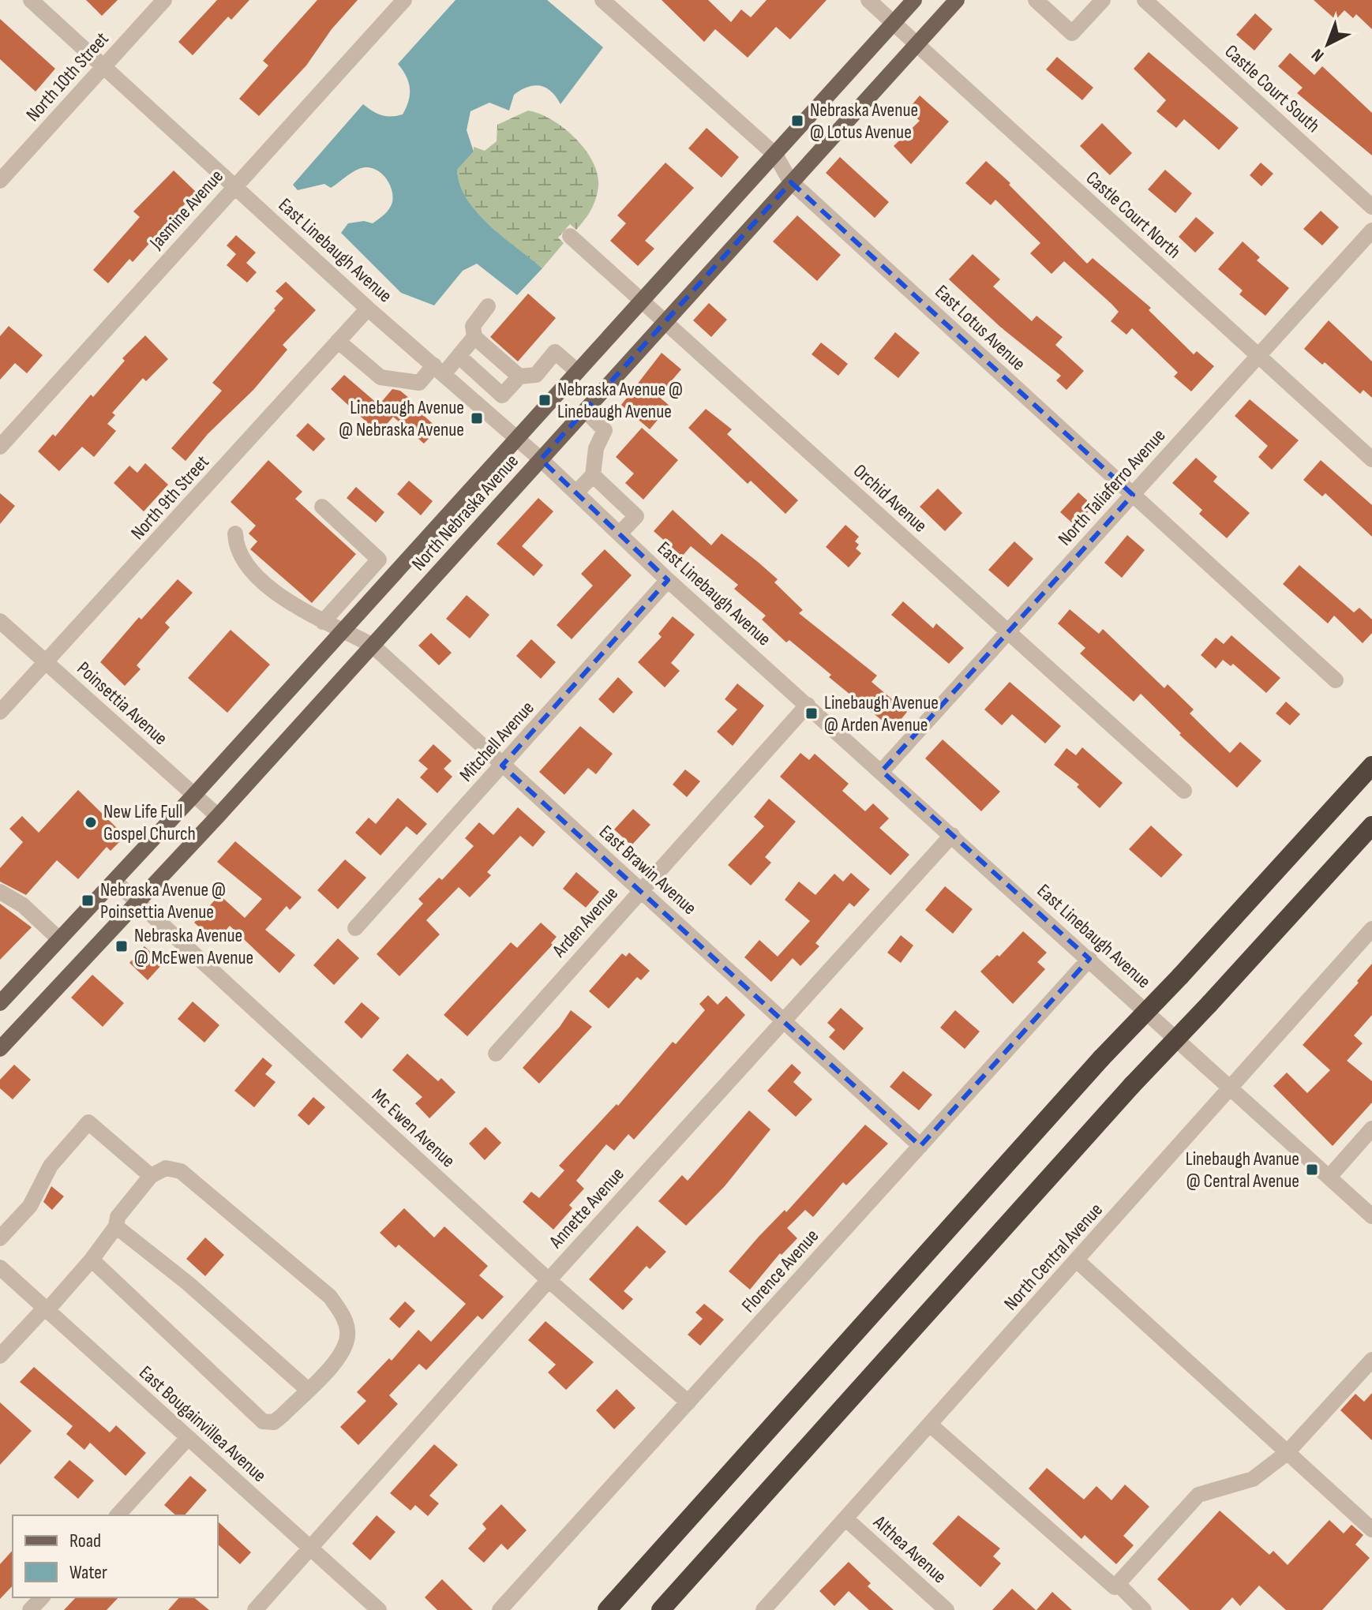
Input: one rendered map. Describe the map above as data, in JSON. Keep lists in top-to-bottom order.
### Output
{
  "streets": {
    "main road": ["North Nebraska Avenue"],
    "street": [
      "North 10th Street",
      "Castle Court South",
      "Jasmine Avenue",
      "Castle Court North",
      "East Linebaugh Avenue",
      "East Lotus Avenue",
      "North Taliaferro Avenue",
      "North 9th Street",
      "Orchid Avenue",
      "Poinsettia Avenue",
      "Mitchell Avenue",
      "East Brawin Avenue",
      "Arden Avenue",
      "Mc Ewen Avenue",
      "Annette Avenue",
      "North Central Avenue",
      "Florence Avenue",
      "East Bougainvillea Avenue",
      "Althea Avenue"
    ]
  },
  "crossings": [
    ["North 10th Street", "East Linebaugh Avenue"],
    ["Jasmine Avenue", "East Linebaugh Avenue"],
    ["Castle Court North", "North Taliaferro Avenue"],
    ["Castle Court North", "North Nebraska Avenue"],
    ["East Linebaugh Avenue", "North Taliaferro Avenue"],
    ["East Linebaugh Avenue", "North 9th Street"],
    ["East Linebaugh Avenue", "North Nebraska Avenue"],
    ["East Linebaugh Avenue", "Mitchell Avenue"],
    ["East Linebaugh Avenue", "Arden Avenue"],
    ["East Linebaugh Avenue", "Annette Avenue"],
    ["East Linebaugh Avenue", "North Central Avenue"],
    ["East Linebaugh Avenue", "Florence Avenue"],
    ["East Lotus Avenue", "North Taliaferro Avenue"],
    ["East Lotus Avenue", "North Nebraska Avenue"],
    ["North Taliaferro Avenue", "Orchid Avenue"],
    ["North 9th Street", "Poinsettia Avenue"],
    ["Orchid Avenue", "North Nebraska Avenue"],
    ["North Nebraska Avenue", "Poinsettia Avenue"],
    ["North Nebraska Avenue", "East Brawin Avenue"],
    ["North Nebraska Avenue", "Mc Ewen Avenue"],
    ["Mitchell Avenue", "East Brawin Avenue"],
    ["East Brawin Avenue", "Arden Avenue"],
    ["East Brawin Avenue", "Annette Avenue"],
    ["East Brawin Avenue", "Florence Avenue"],
    ["Mc Ewen Avenue", "Annette Avenue"],
    ["Mc Ewen Avenue", "Florence Avenue"],
    ["Annette Avenue", "East Bougainvillea Avenue"],
    ["North Central Avenue", "Althea Avenue"]
  ],
  "places": {
    "transit": [
      "Nebraska Avenue @ Lotus Avenue",
      "Nebraska Avenue @ Linebaugh Avenue",
      "Linebaugh Avenue @ Nebraska Avenue",
      "Linebaugh Avenue @ Arden Avenue",
      "Nebraska Avenue @ Poinsettia Avenue",
      "Nebraska Avenue @ McEwen Avenue",
      "Linebaugh Avanue @ Central Avenue"
    ],
    "other": ["New Life Full Gospel Church"]
  },
  "legend": ["Road", "Water"],
  "north": "bottom left"
}
